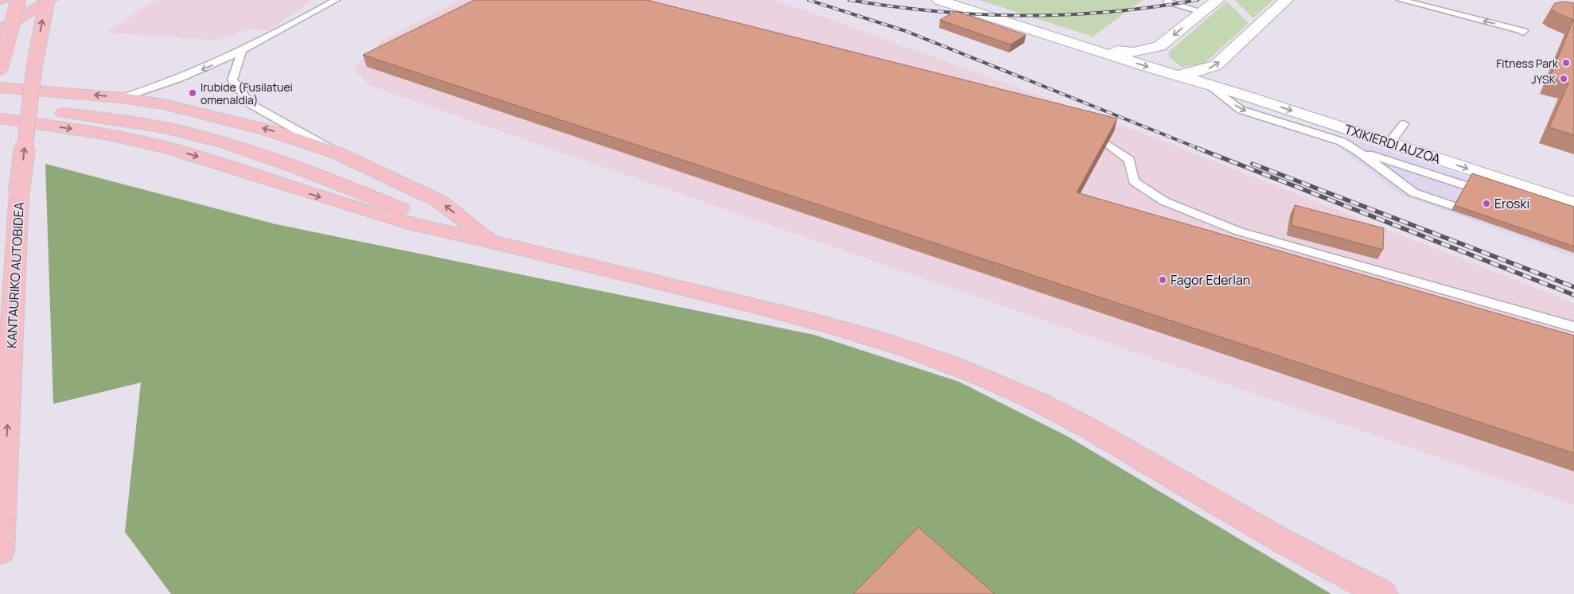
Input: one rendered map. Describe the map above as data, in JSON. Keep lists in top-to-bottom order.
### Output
{
  "streets": {
    "highway": ["KANTAURIKO AUTOBIDEA"],
    "street": ["TXIKIERDI AUZOA"]
  },
  "one_way": ["KANTAURIKO AUTOBIDEA"],
  "places": [
    "Fitness Park",
    "JYSK",
    "Irubide (Fusilatuei omenaldia)",
    "Eroski",
    "Fagor Ederlan"
  ]
}
